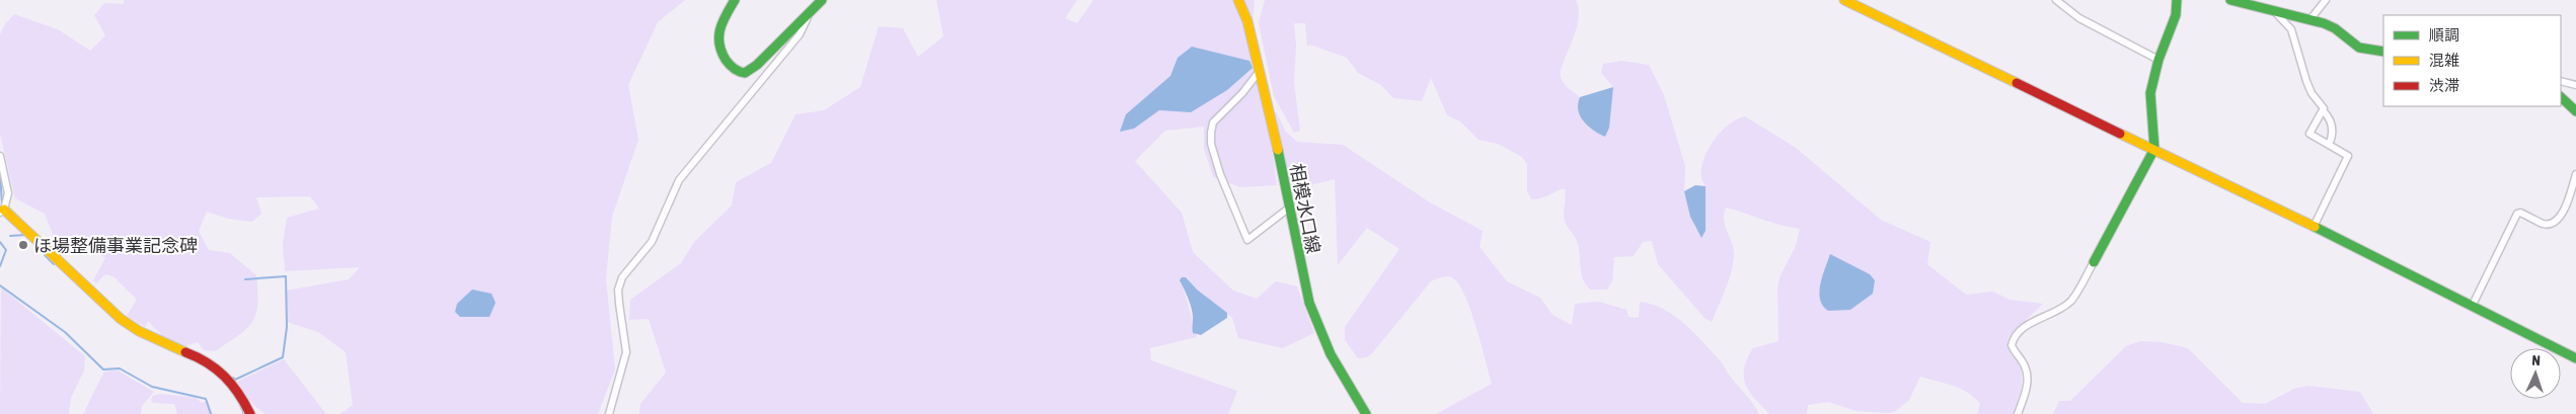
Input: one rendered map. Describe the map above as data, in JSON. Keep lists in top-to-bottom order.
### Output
{
  "streets": {
    "street": ["相模水口線"]
  },
  "places": ["ほ場整備事業記念碑"],
  "legend": ["順調", "混雑", "渋滞"],
  "north": "top"
}
